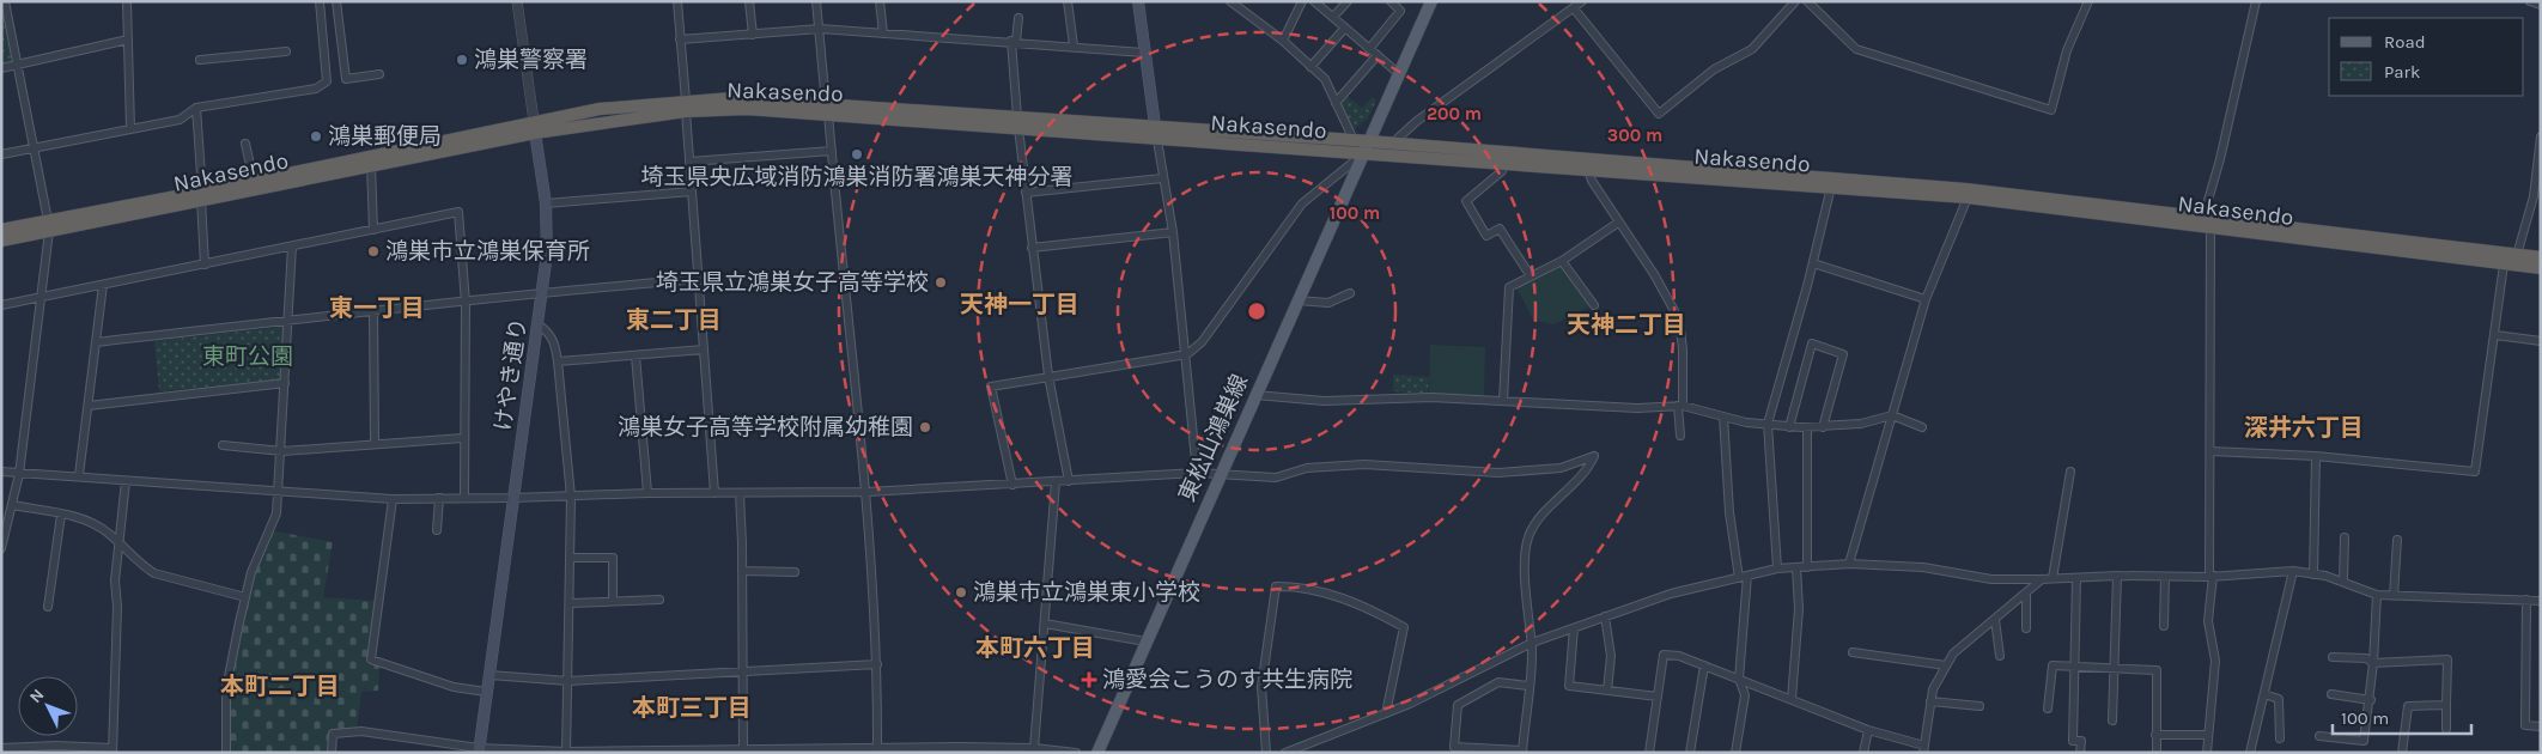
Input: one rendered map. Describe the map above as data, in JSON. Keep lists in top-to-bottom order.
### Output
{
  "streets": {
    "highway": ["Nakasendo"],
    "main road": ["けやき通り", "東松山鴻巣線"]
  },
  "crossings": [
    ["Nakasendo", "けやき通り"],
    ["Nakasendo", "東松山鴻巣線"]
  ],
  "districts": [
    "天神一丁目",
    "東一丁目",
    "東二丁目",
    "天神二丁目",
    "深井六丁目",
    "本町六丁目",
    "本町二丁目",
    "本町三丁目"
  ],
  "parks": ["東町公園"],
  "places": {
    "other": [
      "鴻巣警察署",
      "鴻巣郵便局",
      "埼玉県央広域消防鴻巣消防署鴻巣天神分署",
      "鴻巣市立鴻巣保育所",
      "埼玉県立鴻巣女子高等学校",
      "鴻巣女子高等学校附属幼稚園",
      "鴻巣市立鴻巣東小学校"
    ],
    "health": ["鴻愛会こうのす共生病院"]
  },
  "legend": ["Road", "Park"],
  "scale_bar": "100 m",
  "north": "top left",
  "rings": ["200 m", "300 m", "100 m"]
}
